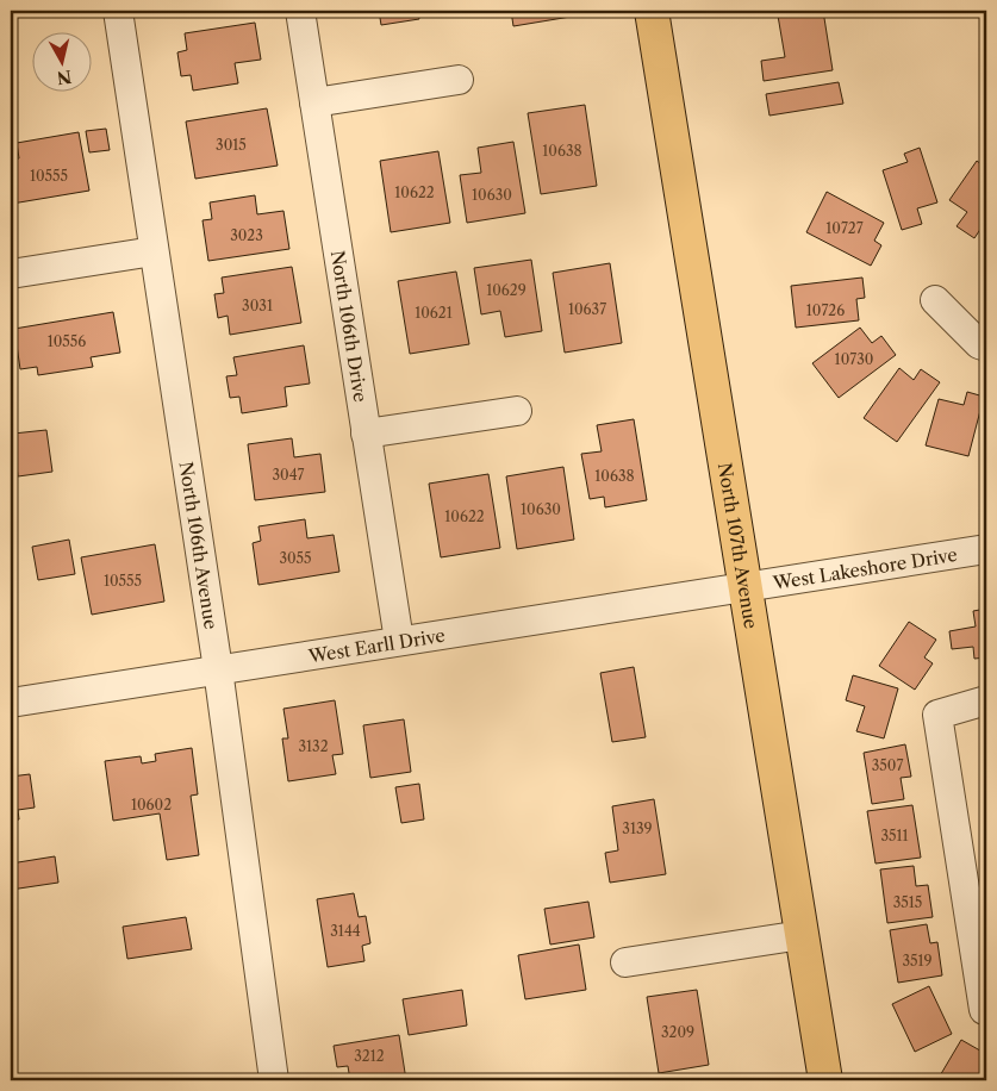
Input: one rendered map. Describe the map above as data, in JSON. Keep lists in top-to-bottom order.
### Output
{
  "streets": {
    "main road": ["North 107th Avenue"],
    "street": [
      "North 106th Drive",
      "North 106th Avenue",
      "West Lakeshore Drive",
      "West Earll Drive"
    ]
  },
  "crossings": [
    ["North 106th Drive", "West Earll Drive"],
    ["North 106th Avenue", "West Earll Drive"],
    ["North 107th Avenue", "West Lakeshore Drive"],
    ["North 107th Avenue", "West Earll Drive"],
    ["West Lakeshore Drive", "West Earll Drive"]
  ],
  "house_numbers": [
    "3015",
    "10638",
    "10555",
    "10622",
    "10630",
    "10727",
    "3023",
    "10629",
    "3031",
    "10637",
    "10726",
    "10621",
    "10556",
    "10730",
    "3047",
    "10638",
    "10630",
    "10622",
    "3055",
    "10555",
    "3132",
    "3507",
    "10602",
    "3139",
    "3511",
    "3515",
    "3144",
    "3519",
    "3209",
    "3212"
  ],
  "north": "bottom"
}
